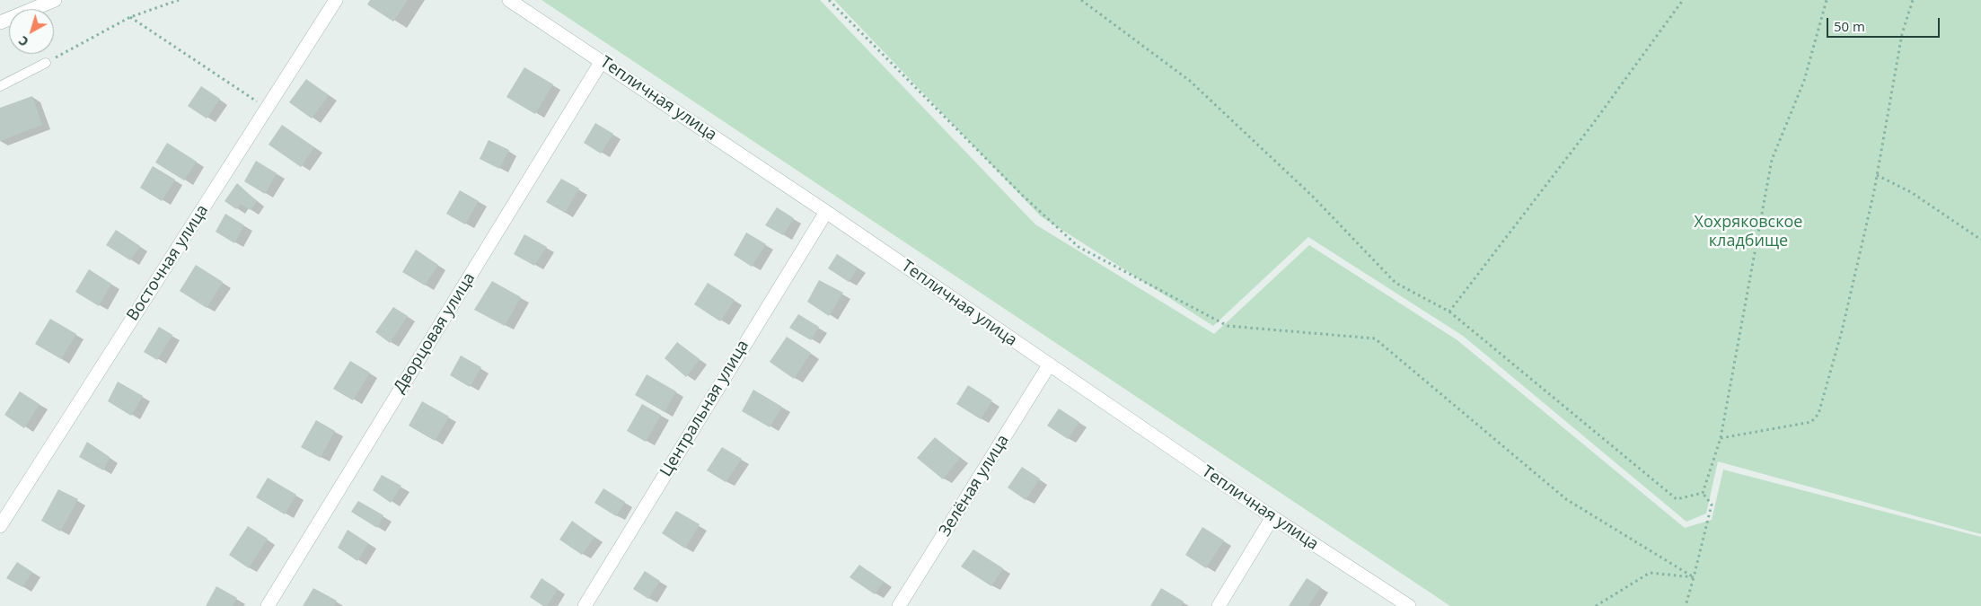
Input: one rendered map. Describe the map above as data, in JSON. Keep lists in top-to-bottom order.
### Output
{
  "streets": {
    "street": [
      "Тепличная улица",
      "Восточная улица",
      "Дворцовая улица",
      "Центральная улица",
      "Зелёная улица"
    ]
  },
  "crossings": [
    ["Тепличная улица", "Дворцовая улица"],
    ["Тепличная улица", "Центральная улица"],
    ["Тепличная улица", "Зелёная улица"]
  ],
  "parks": ["Хохряковское кладбище"],
  "scale_bar": "50 m",
  "north": "bottom left"
}
